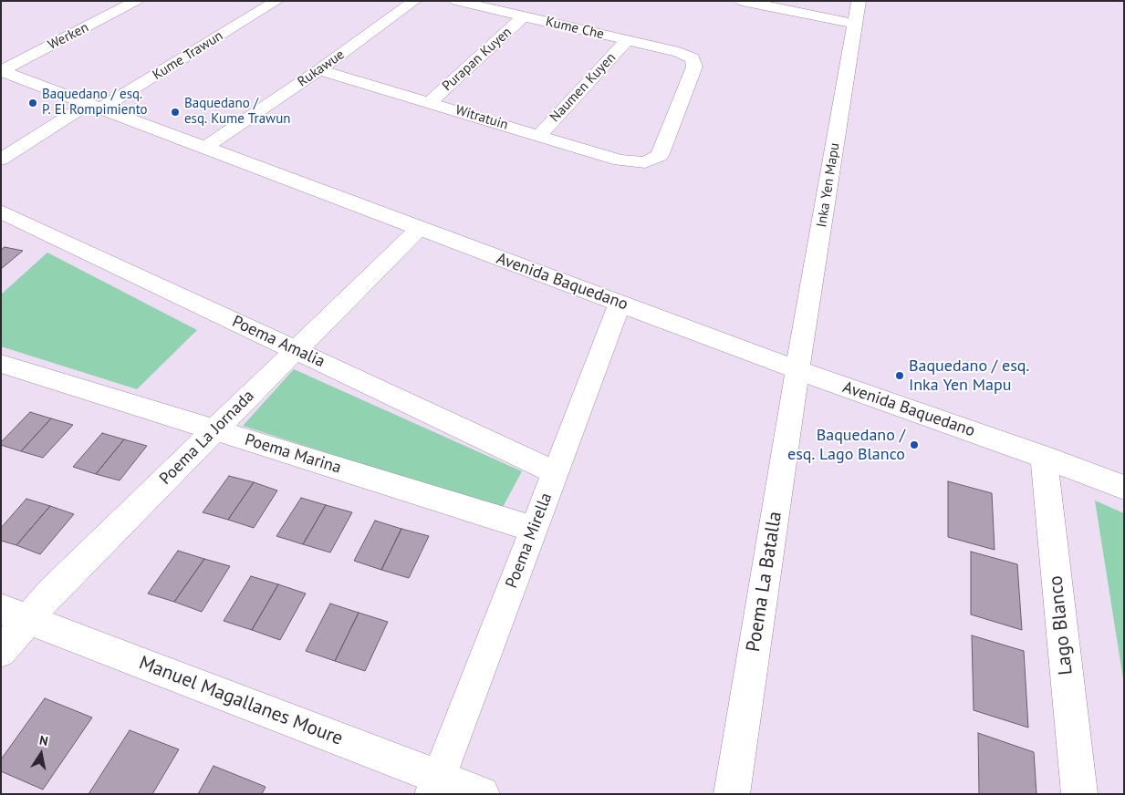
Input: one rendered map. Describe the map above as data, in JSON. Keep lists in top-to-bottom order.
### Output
{
  "streets": {
    "street": [
      "Kume Che",
      "Werken",
      "Kume Trawun",
      "Purapan Kuyen",
      "Rukawue",
      "Naumen Kuyen",
      "Witratuin",
      "Inka Yen Mapu",
      "Avenida Baquedano",
      "Poema Amalia",
      "Poema La Jornada",
      "Poema Marina",
      "Poema Mirella",
      "Poema La Batalla",
      "Lago Blanco",
      "Manuel Magallanes Moure"
    ]
  },
  "crossings": [
    ["Kume Che", "Purapan Kuyen"],
    ["Kume Che", "Naumen Kuyen"],
    ["Kume Che", "Witratuin"],
    ["Werken", "Avenida Baquedano"],
    ["Kume Trawun", "Avenida Baquedano"],
    ["Purapan Kuyen", "Witratuin"],
    ["Rukawue", "Witratuin"],
    ["Rukawue", "Avenida Baquedano"],
    ["Naumen Kuyen", "Witratuin"],
    ["Inka Yen Mapu", "Avenida Baquedano"],
    ["Inka Yen Mapu", "Poema La Batalla"],
    ["Avenida Baquedano", "Poema La Jornada"],
    ["Avenida Baquedano", "Poema Mirella"],
    ["Avenida Baquedano", "Poema La Batalla"],
    ["Avenida Baquedano", "Lago Blanco"],
    ["Poema Amalia", "Poema La Jornada"],
    ["Poema Amalia", "Poema Mirella"],
    ["Poema La Jornada", "Poema Marina"],
    ["Poema La Jornada", "Manuel Magallanes Moure"],
    ["Poema Marina", "Poema Mirella"],
    ["Poema Mirella", "Manuel Magallanes Moure"]
  ],
  "places": [
    "Baquedano / esq. P. El Rompimiento",
    "Baquedano / esq. Kume Trawun",
    "Baquedano / esq. Inka Yen Mapu",
    "Baquedano / esq. Lago Blanco"
  ],
  "north": "top"
}
